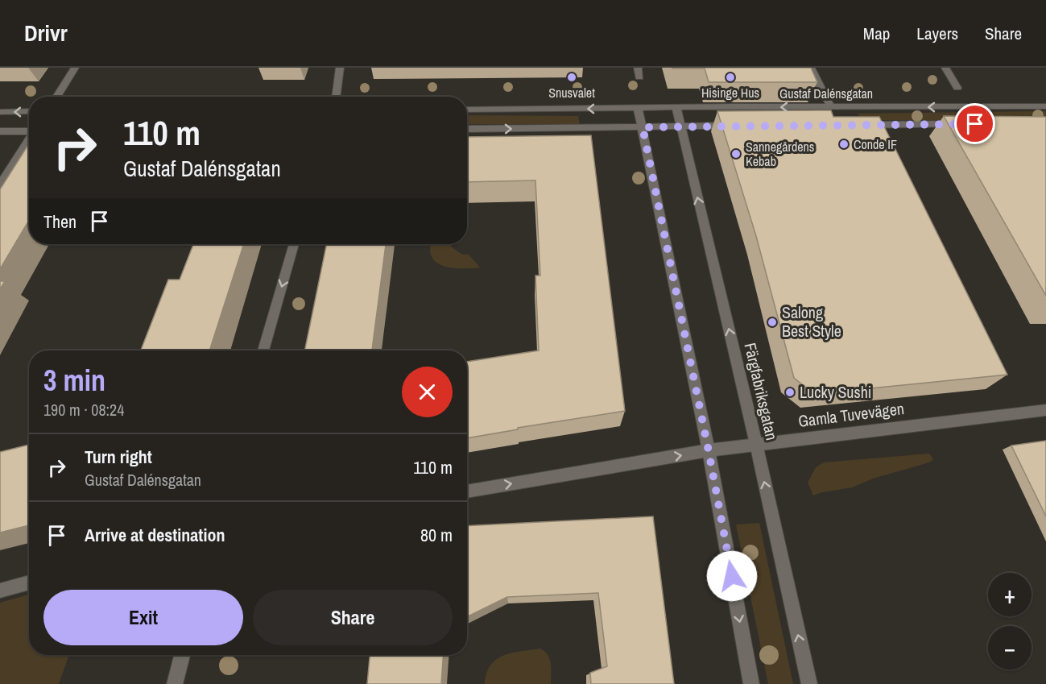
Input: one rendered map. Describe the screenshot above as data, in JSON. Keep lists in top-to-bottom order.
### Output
{
  "streets": {
    "street": ["Gustaf Dalénsgatan", "Färgfabriksgatan", "Gamla Tuvevägen"]
  },
  "crossings": [
    ["Gustaf Dalénsgatan", "Färgfabriksgatan"],
    ["Färgfabriksgatan", "Gamla Tuvevägen"]
  ],
  "one_way": ["Gamla Tuvevägen"],
  "places": [
    "Snusvalet",
    "Hisinge Hus",
    "Conde IF",
    "Sannegårdens Kebab",
    "Salong Best Style",
    "Lucky Sushi"
  ],
  "page": {
    "header": "Drivr",
    "nav": ["Map", "Layers", "Share"],
    "turn": ["110 m", "Gustaf Dalénsgatan"],
    "then": "Then",
    "heading": ["3 min", "190 m · 08:24"],
    "list": [
      {
        "name": "Turn right",
        "note": "Gustaf Dalénsgatan",
        "value": "110 m"
      },
      {
        "name": "Arrive at destination",
        "value": "80 m"
      }
    ],
    "map_buttons": ["+", "−"],
    "buttons": ["Exit", "Share"]
  }
}
